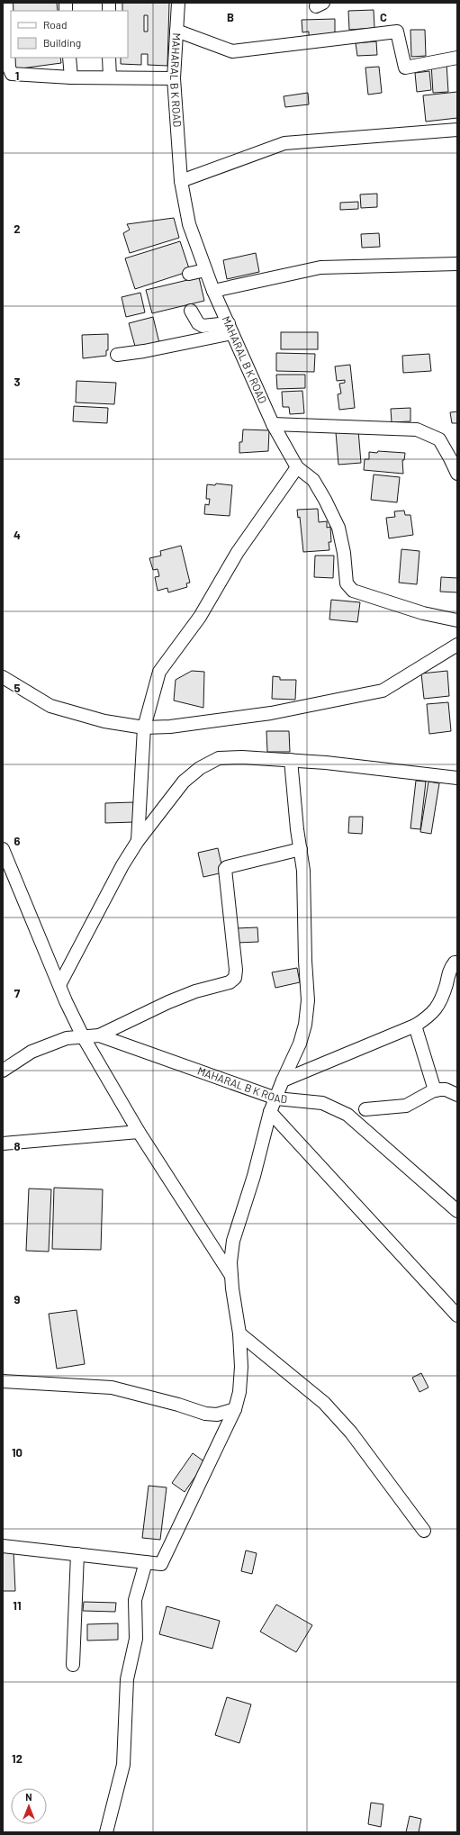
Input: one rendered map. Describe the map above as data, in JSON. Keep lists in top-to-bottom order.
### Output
{
  "streets": {
    "street": ["MAHARAL B K ROAD"]
  },
  "legend": ["Road", "Building"],
  "north": "top",
  "grid": {
    "columns": ["B", "C"],
    "rows": [
      "1",
      "2",
      "3",
      "4",
      "5",
      "6",
      "7",
      "8",
      "9",
      "10",
      "11",
      "12"
    ]
  }
}
